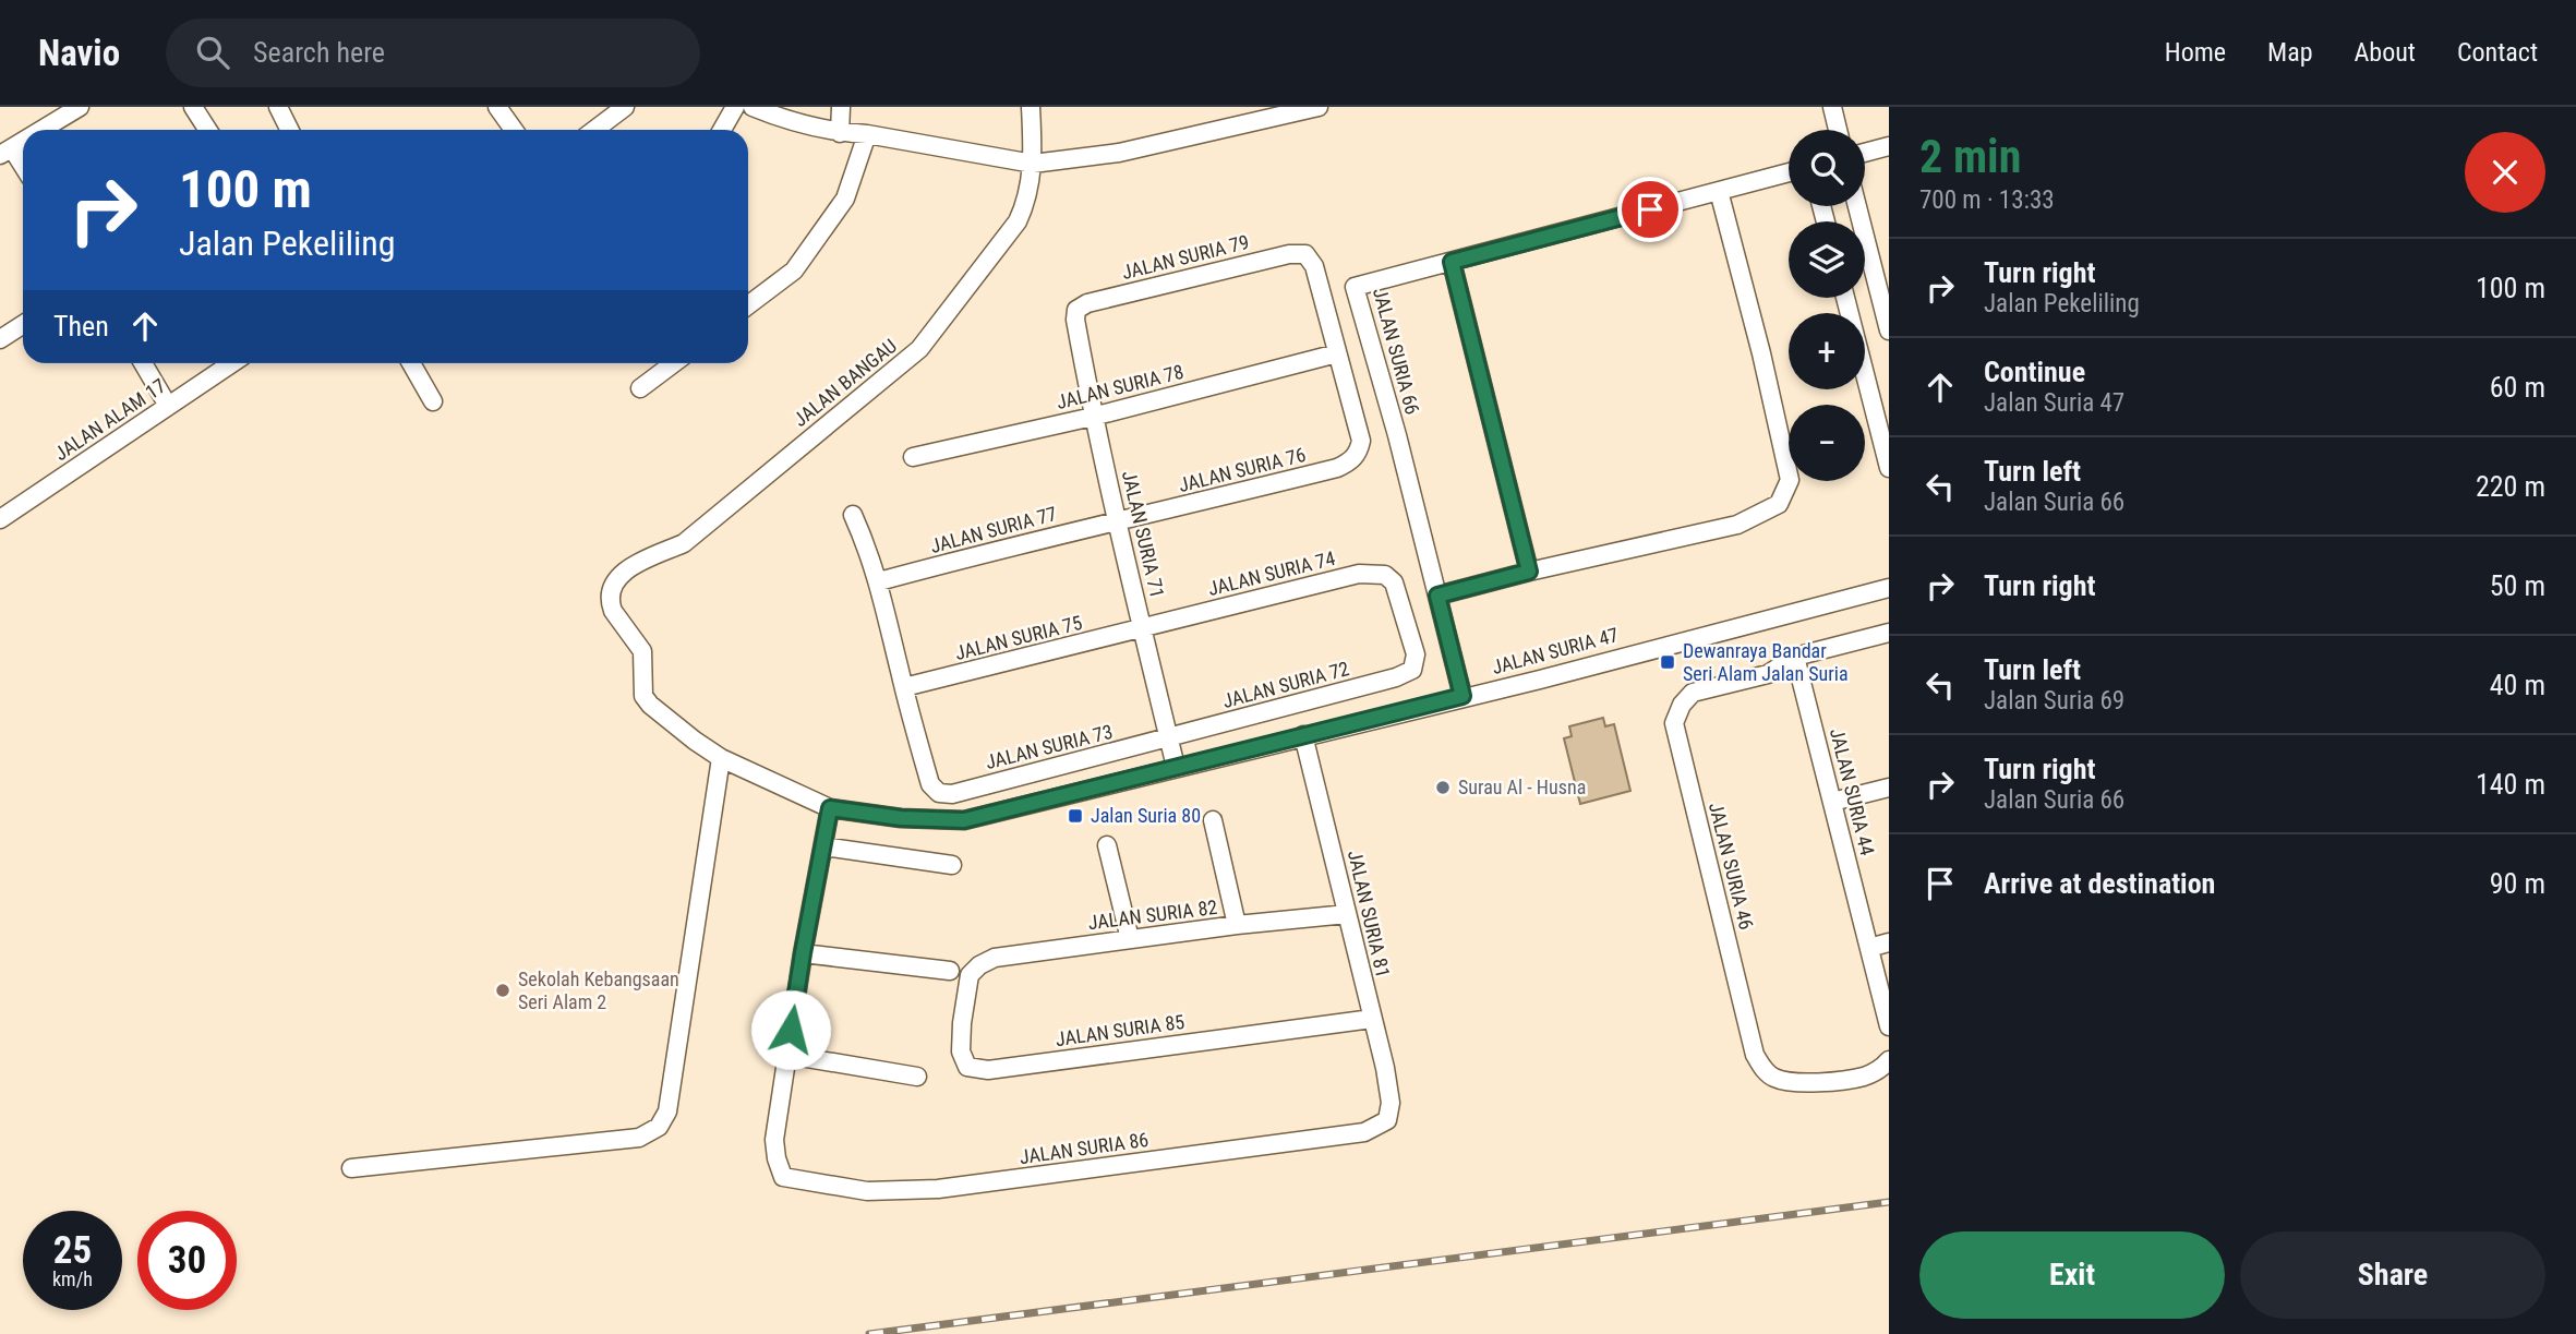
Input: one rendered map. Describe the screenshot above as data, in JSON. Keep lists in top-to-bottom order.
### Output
{
  "streets": {
    "street": [
      "JALAN SURIA 79",
      "JALAN SURIA 66",
      "JALAN BANGAU",
      "JALAN SURIA 78",
      "JALAN ALAM 17",
      "JALAN SURIA 76",
      "JALAN SURIA 77",
      "JALAN SURIA 71",
      "JALAN SURIA 74",
      "JALAN SURIA 75",
      "JALAN SURIA 47",
      "JALAN SURIA 72",
      "JALAN SURIA 73",
      "JALAN SURIA 44",
      "JALAN SURIA 46",
      "JALAN SURIA 81",
      "JALAN SURIA 82",
      "JALAN SURIA 85",
      "JALAN SURIA 86"
    ]
  },
  "crossings": [
    ["JALAN SURIA 79", "JALAN SURIA 78"],
    ["JALAN SURIA 79", "JALAN SURIA 76"],
    ["JALAN SURIA 79", "JALAN SURIA 71"],
    ["JALAN SURIA 66", "JALAN SURIA 47"],
    ["JALAN BANGAU", "JALAN SURIA 47"],
    ["JALAN SURIA 78", "JALAN SURIA 76"],
    ["JALAN SURIA 78", "JALAN SURIA 71"],
    ["JALAN SURIA 76", "JALAN SURIA 77"],
    ["JALAN SURIA 76", "JALAN SURIA 71"],
    ["JALAN SURIA 77", "JALAN SURIA 71"],
    ["JALAN SURIA 71", "JALAN SURIA 74"],
    ["JALAN SURIA 71", "JALAN SURIA 75"],
    ["JALAN SURIA 71", "JALAN SURIA 47"],
    ["JALAN SURIA 71", "JALAN SURIA 72"],
    ["JALAN SURIA 71", "JALAN SURIA 73"],
    ["JALAN SURIA 74", "JALAN SURIA 75"],
    ["JALAN SURIA 74", "JALAN SURIA 72"],
    ["JALAN SURIA 75", "JALAN SURIA 73"],
    ["JALAN SURIA 47", "JALAN SURIA 81"],
    ["JALAN SURIA 72", "JALAN SURIA 73"],
    ["JALAN SURIA 44", "JALAN SURIA 46"],
    ["JALAN SURIA 81", "JALAN SURIA 82"],
    ["JALAN SURIA 81", "JALAN SURIA 85"],
    ["JALAN SURIA 81", "JALAN SURIA 86"],
    ["JALAN SURIA 82", "JALAN SURIA 85"]
  ],
  "places": {
    "transit": ["Dewanraya Bandar Seri Alam Jalan Suria", "Jalan Suria 80"],
    "other": ["Surau Al - Husna", "Sekolah Kebangsaan Seri Alam 2"]
  },
  "page": {
    "header": "Navio",
    "search": "Search here",
    "nav": [
      "Home",
      "Map",
      "About",
      "Contact"
    ],
    "heading": ["2 min", "700 m · 13:33"],
    "map_buttons": ["+", "−"],
    "turn": ["100 m", "Jalan Pekeliling"],
    "list": [
      {
        "name": "Turn right",
        "note": "Jalan Pekeliling",
        "value": "100 m"
      },
      {
        "name": "Continue",
        "note": "Jalan Suria 47",
        "value": "60 m"
      },
      {
        "name": "Turn left",
        "note": "Jalan Suria 66",
        "value": "220 m"
      },
      {
        "name": "Turn right",
        "value": "50 m"
      },
      {
        "name": "Turn left",
        "note": "Jalan Suria 69",
        "value": "40 m"
      },
      {
        "name": "Turn right",
        "note": "Jalan Suria 66",
        "value": "140 m"
      },
      {
        "name": "Arrive at destination",
        "value": "90 m"
      }
    ],
    "then": "Then",
    "speed": "25 km/h",
    "limit": "30",
    "buttons": ["Exit", "Share"]
  }
}
